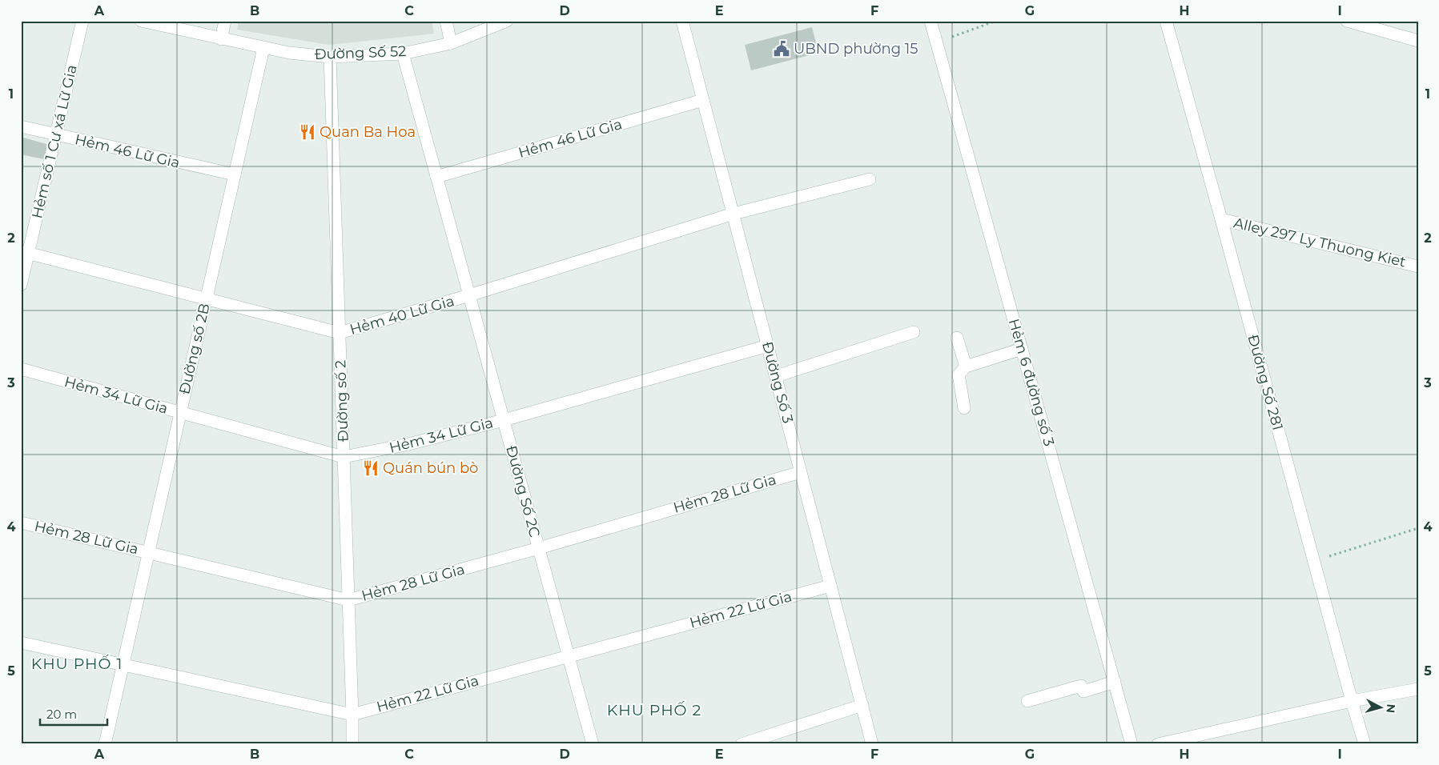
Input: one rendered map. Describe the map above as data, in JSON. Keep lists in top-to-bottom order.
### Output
{
  "streets": {
    "street": [
      "Đường Số 52",
      "Hẻm 46 Lữ Gia",
      "Hẻm số 1 Cư xá Lữ Gia",
      "Alley 297 Ly Thuong Kiet",
      "Hẻm 40 Lữ Gia",
      "Đường số 2B",
      "Đường Số 3",
      "Hẻm 6 đường số 3",
      "Đường Số 281",
      "Hẻm 34 Lữ Gia",
      "Đường số 2",
      "Đường Số 2C",
      "Hẻm 28 Lữ Gia",
      "Hẻm 22 Lữ Gia"
    ]
  },
  "crossings": [
    ["Đường Số 52", "Đường số 2B"],
    ["Đường Số 52", "Đường số 2"],
    ["Đường Số 52", "Đường Số 2C"],
    ["Hẻm 46 Lữ Gia", "Hẻm số 1 Cư xá Lữ Gia"],
    ["Hẻm 46 Lữ Gia", "Đường số 2B"],
    ["Hẻm 46 Lữ Gia", "Đường Số 3"],
    ["Hẻm 46 Lữ Gia", "Đường Số 2C"],
    ["Hẻm số 1 Cư xá Lữ Gia", "Hẻm 40 Lữ Gia"],
    ["Alley 297 Ly Thuong Kiet", "Đường Số 281"],
    ["Hẻm 40 Lữ Gia", "Đường số 2B"],
    ["Hẻm 40 Lữ Gia", "Đường Số 3"],
    ["Hẻm 40 Lữ Gia", "Đường số 2"],
    ["Hẻm 40 Lữ Gia", "Đường Số 2C"],
    ["Đường số 2B", "Hẻm 34 Lữ Gia"],
    ["Đường số 2B", "Hẻm 28 Lữ Gia"],
    ["Đường số 2B", "Hẻm 22 Lữ Gia"],
    ["Đường Số 3", "Hẻm 34 Lữ Gia"],
    ["Đường Số 3", "Hẻm 28 Lữ Gia"],
    ["Đường Số 3", "Hẻm 22 Lữ Gia"],
    ["Hẻm 34 Lữ Gia", "Đường số 2"],
    ["Hẻm 34 Lữ Gia", "Đường Số 2C"],
    ["Đường số 2", "Hẻm 28 Lữ Gia"],
    ["Đường số 2", "Hẻm 22 Lữ Gia"],
    ["Đường Số 2C", "Hẻm 28 Lữ Gia"],
    ["Đường Số 2C", "Hẻm 22 Lữ Gia"]
  ],
  "districts": ["KHU PHỐ 1", "KHU PHỐ 2"],
  "places": {
    "public building": ["UBND phường 15"],
    "restaurant": ["Quan Ba Hoa", "Quán bún bò"]
  },
  "scale_bar": "20 m",
  "north": "right",
  "grid": {
    "columns": [
      "A",
      "B",
      "C",
      "D",
      "E",
      "F",
      "G",
      "H",
      "I"
    ],
    "rows": [
      "1",
      "2",
      "3",
      "4",
      "5"
    ]
  }
}
